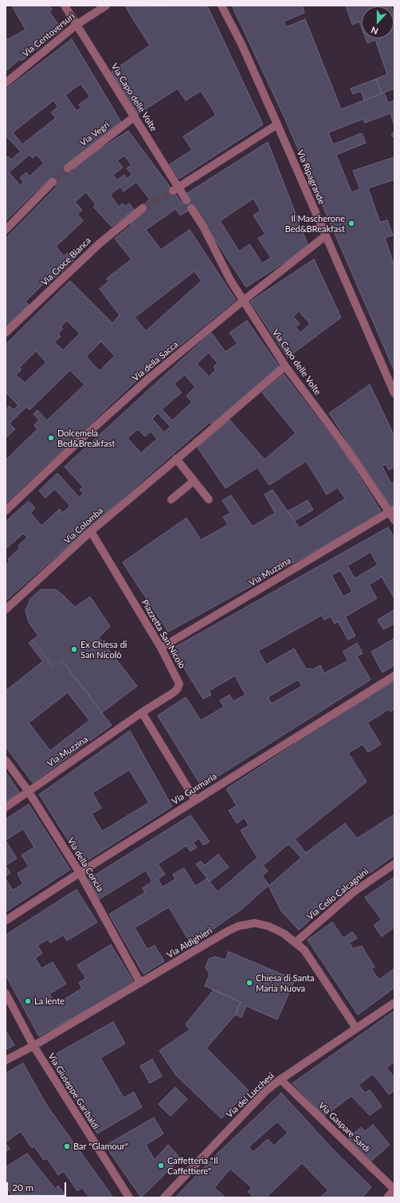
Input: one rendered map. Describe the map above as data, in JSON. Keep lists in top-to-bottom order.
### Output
{
  "streets": {
    "street": [
      "Via Centoversuri",
      "Via Capo delle Volte",
      "Via Vegri",
      "Via Ripagrande",
      "Via Croce Bianca",
      "Via della Sacca",
      "Via Colomba",
      "Via Muzzina",
      "Piazzetta San Nicolò",
      "Via Gusmaria",
      "Via della Concia",
      "Via Celio Calcagnini",
      "Via Aldighieri",
      "Via Giuseppe Garibaldi",
      "Via dei Lucchesi",
      "Via Gaspare Sardi"
    ]
  },
  "crossings": [
    ["Via Centoversuri", "Via Capo delle Volte"],
    ["Via Capo delle Volte", "Via Vegri"],
    ["Via Capo delle Volte", "Via della Sacca"],
    ["Via Capo delle Volte", "Via Colomba"],
    ["Via Capo delle Volte", "Via Muzzina"],
    ["Via Ripagrande", "Via della Sacca"],
    ["Via Colomba", "Piazzetta San Nicolò"],
    ["Via Muzzina", "Piazzetta San Nicolò"],
    ["Via Muzzina", "Via della Concia"],
    ["Via Gusmaria", "Via della Concia"],
    ["Via della Concia", "Via Aldighieri"],
    ["Via Celio Calcagnini", "Via Aldighieri"],
    ["Via Aldighieri", "Via Giuseppe Garibaldi"],
    ["Via Aldighieri", "Via dei Lucchesi"],
    ["Via dei Lucchesi", "Via Gaspare Sardi"]
  ],
  "places": [
    "Il Mascherone Bed&BReakfast",
    "Dolcemela Bed&Breakfast",
    "Ex Chiesa di San Nicolò",
    "Chiesa di Santa Maria Nuova",
    "La lente",
    "Bar \"Glamour\"",
    "Caffetteria \"Il Caffettiere\""
  ],
  "scale_bar": "20 m",
  "north": "bottom"
}
